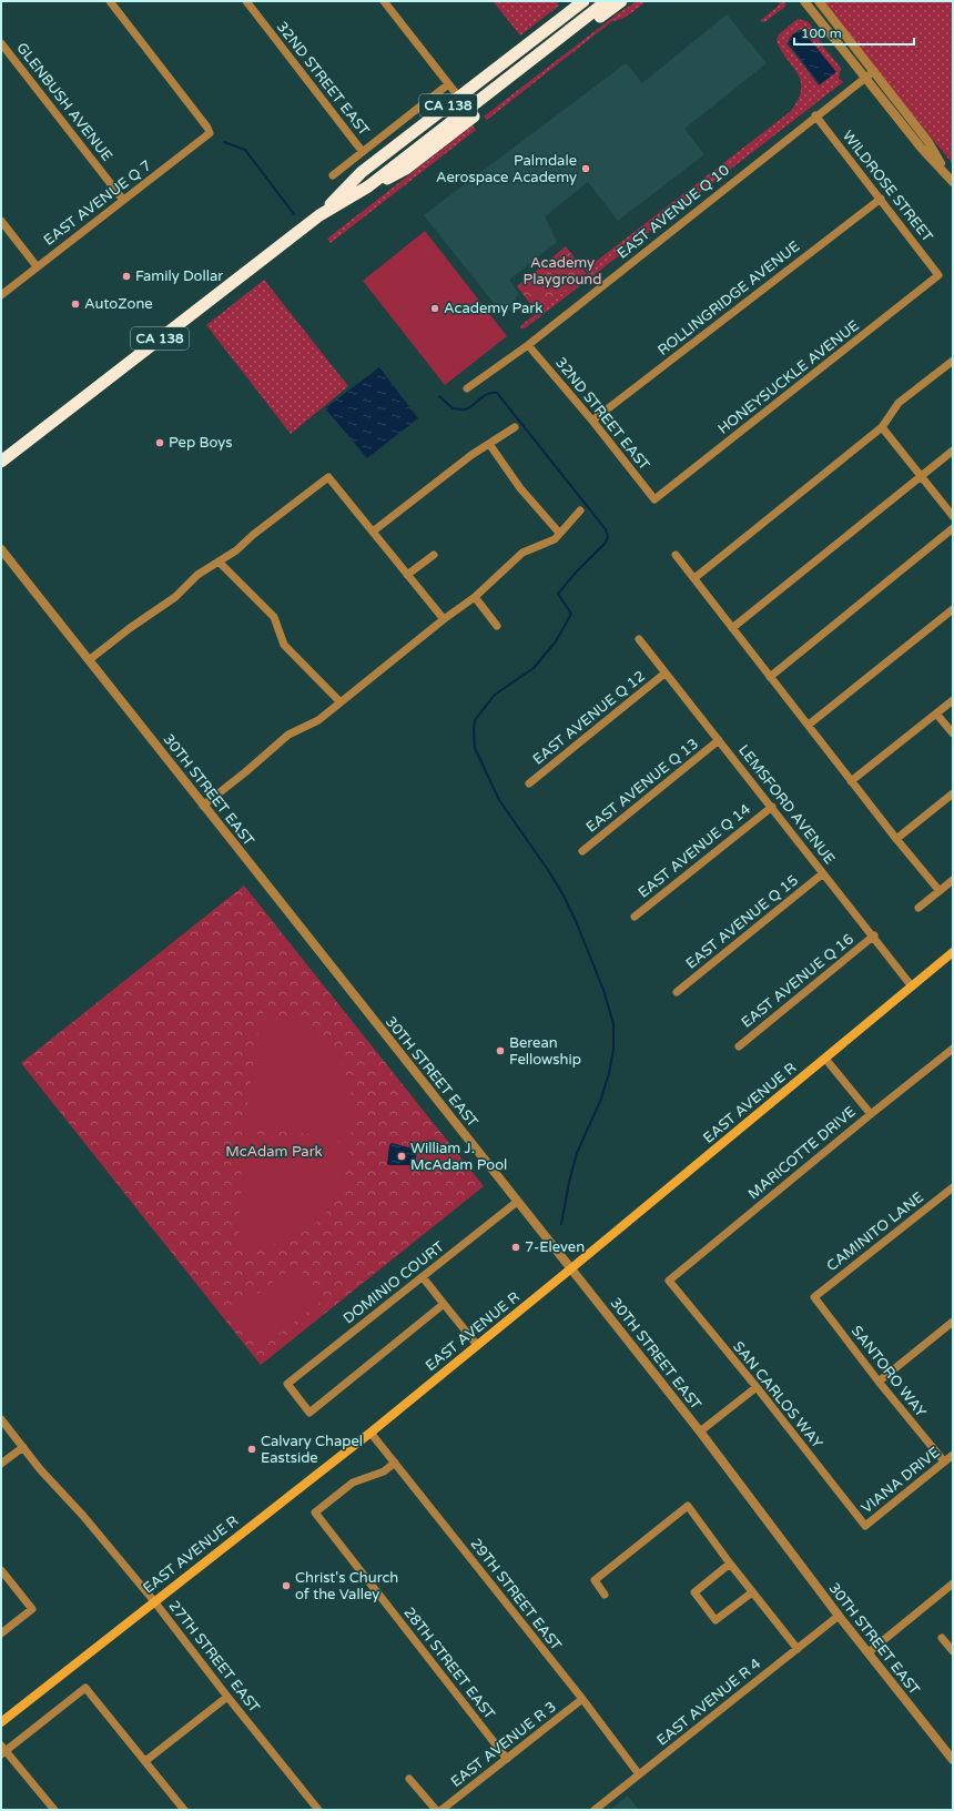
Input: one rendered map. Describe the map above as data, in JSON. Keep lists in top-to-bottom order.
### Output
{
  "streets": {
    "highway": ["CA 138"],
    "main road": ["EAST AVENUE R"],
    "street": [
      "32ND STREET EAST",
      "GLENBUSH AVENUE",
      "WILDROSE STREET",
      "EAST AVENUE Q 7",
      "EAST AVENUE Q 10",
      "ROLLINGRIDGE AVENUE",
      "HONEYSUCKLE AVENUE",
      "EAST AVENUE Q 12",
      "EAST AVENUE Q 13",
      "30TH STREET EAST",
      "LEMSFORD AVENUE",
      "EAST AVENUE Q 14",
      "EAST AVENUE Q 15",
      "EAST AVENUE Q 16",
      "MARICOTTE DRIVE",
      "CAMINITO LANE",
      "DOMINIO COURT",
      "SANTORO WAY",
      "SAN CARLOS WAY",
      "VIANA DRIVE",
      "29TH STREET EAST",
      "27TH STREET EAST",
      "28TH STREET EAST",
      "EAST AVENUE R 4",
      "EAST AVENUE R 3"
    ]
  },
  "crossings": [
    ["32ND STREET EAST", "EAST AVENUE Q 10"],
    ["32ND STREET EAST", "ROLLINGRIDGE AVENUE"],
    ["32ND STREET EAST", "HONEYSUCKLE AVENUE"],
    ["GLENBUSH AVENUE", "EAST AVENUE Q 7"],
    ["WILDROSE STREET", "EAST AVENUE Q 10"],
    ["WILDROSE STREET", "ROLLINGRIDGE AVENUE"],
    ["WILDROSE STREET", "HONEYSUCKLE AVENUE"],
    ["EAST AVENUE Q 12", "LEMSFORD AVENUE"],
    ["EAST AVENUE Q 13", "LEMSFORD AVENUE"],
    ["30TH STREET EAST", "EAST AVENUE R"],
    ["30TH STREET EAST", "DOMINIO COURT"],
    ["30TH STREET EAST", "EAST AVENUE R 4"],
    ["LEMSFORD AVENUE", "EAST AVENUE Q 14"],
    ["LEMSFORD AVENUE", "EAST AVENUE Q 15"],
    ["LEMSFORD AVENUE", "EAST AVENUE Q 16"],
    ["LEMSFORD AVENUE", "EAST AVENUE R"],
    ["EAST AVENUE R", "29TH STREET EAST"],
    ["EAST AVENUE R", "27TH STREET EAST"],
    ["MARICOTTE DRIVE", "SAN CARLOS WAY"],
    ["CAMINITO LANE", "SANTORO WAY"],
    ["SANTORO WAY", "VIANA DRIVE"],
    ["SAN CARLOS WAY", "VIANA DRIVE"],
    ["29TH STREET EAST", "28TH STREET EAST"],
    ["29TH STREET EAST", "EAST AVENUE R 4"],
    ["29TH STREET EAST", "EAST AVENUE R 3"],
    ["28TH STREET EAST", "EAST AVENUE R 3"]
  ],
  "parks": ["Academy Playground", "McAdam Park"],
  "places": [
    "Palmdale Aerospace Academy",
    "Family Dollar",
    "AutoZone",
    "Academy Park",
    "Pep Boys",
    "Berean Fellowship",
    "William J. McAdam Pool",
    "7-Eleven",
    "Calvary Chapel Eastside",
    "Christ's Church of the Valley"
  ],
  "scale_bar": "100 m"
}
